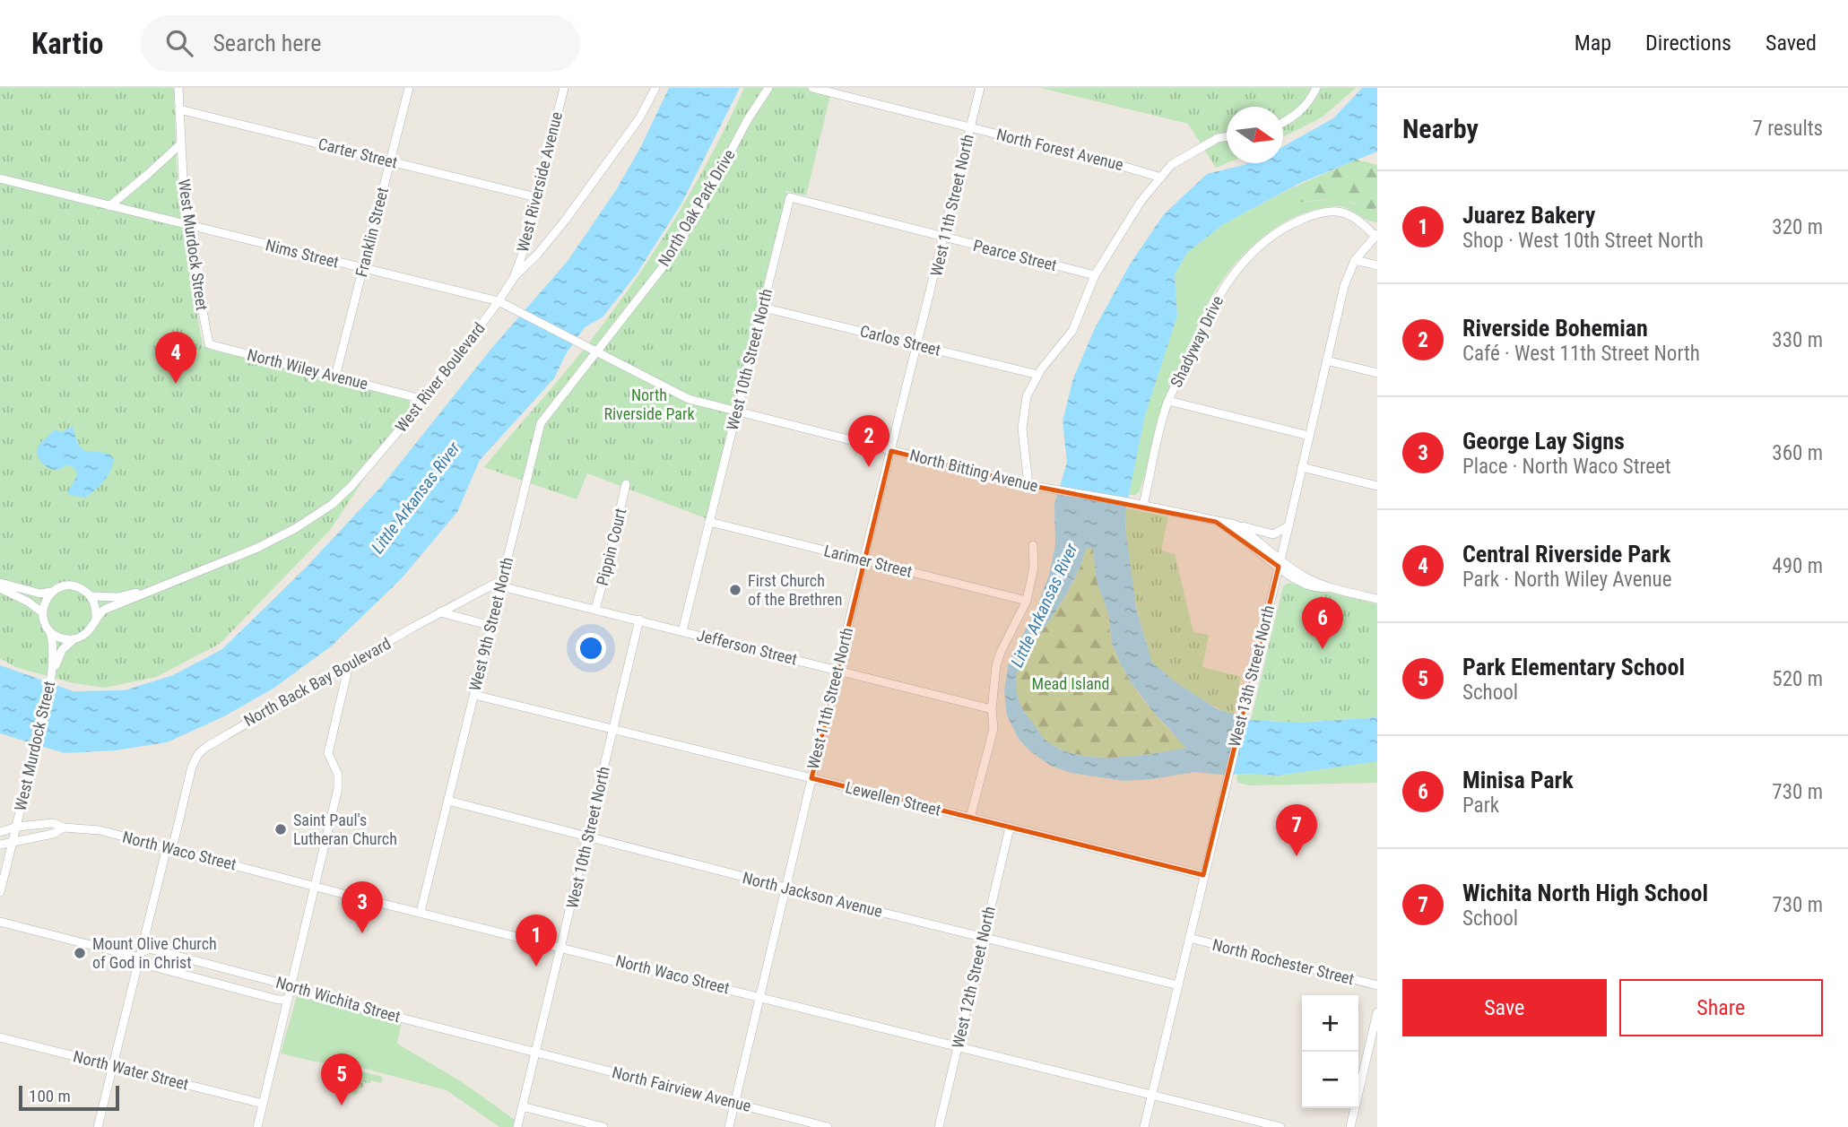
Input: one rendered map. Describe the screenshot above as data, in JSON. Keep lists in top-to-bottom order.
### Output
{
  "streets": {
    "street": [
      "North Forest Avenue",
      "Carter Street",
      "West Riverside Avenue",
      "West 11th Street North",
      "North Oak Park Drive",
      "Franklin Street",
      "West Murdock Street",
      "Nims Street",
      "Pearce Street",
      "Carlos Street",
      "Shadyway Drive",
      "West 10th Street North",
      "North Wiley Avenue",
      "West River Boulevard",
      "North Bitting Avenue",
      "Pippin Court",
      "Larimer Street",
      "West 9th Street North",
      "Jefferson Street",
      "West 13th Street North",
      "North Back Bay Boulevard",
      "Lewellen Street",
      "North Waco Street",
      "North Jackson Avenue",
      "North Rochester Street",
      "West 12th Street North",
      "North Wichita Street",
      "North Water Street",
      "North Fairview Avenue"
    ]
  },
  "crossings": [
    ["North Forest Avenue", "West 11th Street North"],
    ["Carter Street", "West Riverside Avenue"],
    ["Carter Street", "Franklin Street"],
    ["Carter Street", "West Murdock Street"],
    ["West Riverside Avenue", "West River Boulevard"],
    ["West 11th Street North", "Pearce Street"],
    ["West 11th Street North", "Carlos Street"],
    ["West 11th Street North", "North Bitting Avenue"],
    ["West 11th Street North", "Larimer Street"],
    ["West 11th Street North", "Jefferson Street"],
    ["West 11th Street North", "Lewellen Street"],
    ["West 11th Street North", "North Waco Street"],
    ["West 11th Street North", "North Jackson Avenue"],
    ["West 11th Street North", "North Fairview Avenue"],
    ["North Oak Park Drive", "Nims Street"],
    ["North Oak Park Drive", "North Bitting Avenue"],
    ["North Oak Park Drive", "West 9th Street North"],
    ["Franklin Street", "Nims Street"],
    ["Franklin Street", "North Wiley Avenue"],
    ["West Murdock Street", "Nims Street"],
    ["West Murdock Street", "North Wiley Avenue"],
    ["West Murdock Street", "West River Boulevard"],
    ["West Murdock Street", "North Waco Street"],
    ["Nims Street", "West River Boulevard"],
    ["Nims Street", "North Bitting Avenue"],
    ["Nims Street", "West 9th Street North"],
    ["Pearce Street", "West 10th Street North"],
    ["Carlos Street", "West 10th Street North"],
    ["Shadyway Drive", "North Bitting Avenue"],
    ["Shadyway Drive", "West 13th Street North"],
    ["West 10th Street North", "North Bitting Avenue"],
    ["West 10th Street North", "Larimer Street"],
    ["West 10th Street North", "Jefferson Street"],
    ["West 10th Street North", "Lewellen Street"],
    ["West 10th Street North", "North Waco Street"],
    ["West 10th Street North", "North Jackson Avenue"],
    ["West 10th Street North", "North Wichita Street"],
    ["West 10th Street North", "North Fairview Avenue"],
    ["North Wiley Avenue", "West River Boulevard"],
    ["North Bitting Avenue", "West 9th Street North"],
    ["North Bitting Avenue", "West 13th Street North"],
    ["Pippin Court", "Jefferson Street"],
    ["West 9th Street North", "Jefferson Street"],
    ["West 9th Street North", "North Back Bay Boulevard"],
    ["West 9th Street North", "Lewellen Street"],
    ["West 9th Street North", "North Waco Street"],
    ["West 9th Street North", "North Jackson Avenue"],
    ["Jefferson Street", "North Back Bay Boulevard"],
    ["West 13th Street North", "Lewellen Street"],
    ["West 13th Street North", "North Waco Street"],
    ["West 13th Street North", "North Jackson Avenue"],
    ["West 13th Street North", "North Rochester Street"],
    ["North Back Bay Boulevard", "North Waco Street"],
    ["Lewellen Street", "West 12th Street North"],
    ["North Waco Street", "West 12th Street North"],
    ["North Jackson Avenue", "West 12th Street North"],
    ["North Wichita Street", "North Fairview Avenue"]
  ],
  "water": ["Little Arkansas River"],
  "parks": ["North Riverside Park", "Mead Island"],
  "places": ["First Church of the Brethren", "Saint Paul's Lutheran Church", "Mount Olive Church of God in Christ"],
  "scale_bar": "100 m",
  "north": "right",
  "page": {
    "header": "Kartio",
    "search": "Search here",
    "nav": ["Map", "Directions", "Saved"],
    "heading": ["Nearby", "7 results"],
    "list": [
      {
        "mark": "1",
        "name": "Juarez Bakery",
        "note": "Shop · West 10th Street North",
        "value": "320 m"
      },
      {
        "mark": "2",
        "name": "Riverside Bohemian",
        "note": "Café · West 11th Street North",
        "value": "330 m"
      },
      {
        "mark": "3",
        "name": "George Lay Signs",
        "note": "Place · North Waco Street",
        "value": "360 m"
      },
      {
        "mark": "4",
        "name": "Central Riverside Park",
        "note": "Park · North Wiley Avenue",
        "value": "490 m"
      },
      {
        "mark": "5",
        "name": "Park Elementary School",
        "note": "School",
        "value": "520 m"
      },
      {
        "mark": "6",
        "name": "Minisa Park",
        "note": "Park",
        "value": "730 m"
      },
      {
        "mark": "7",
        "name": "Wichita North High School",
        "note": "School",
        "value": "730 m"
      }
    ],
    "pins": [
      "4",
      "2",
      "6",
      "7",
      "3",
      "1",
      "5"
    ],
    "buttons": ["Save", "Share"],
    "map_buttons": ["+", "−"],
    "scale": "100 m"
  }
}
